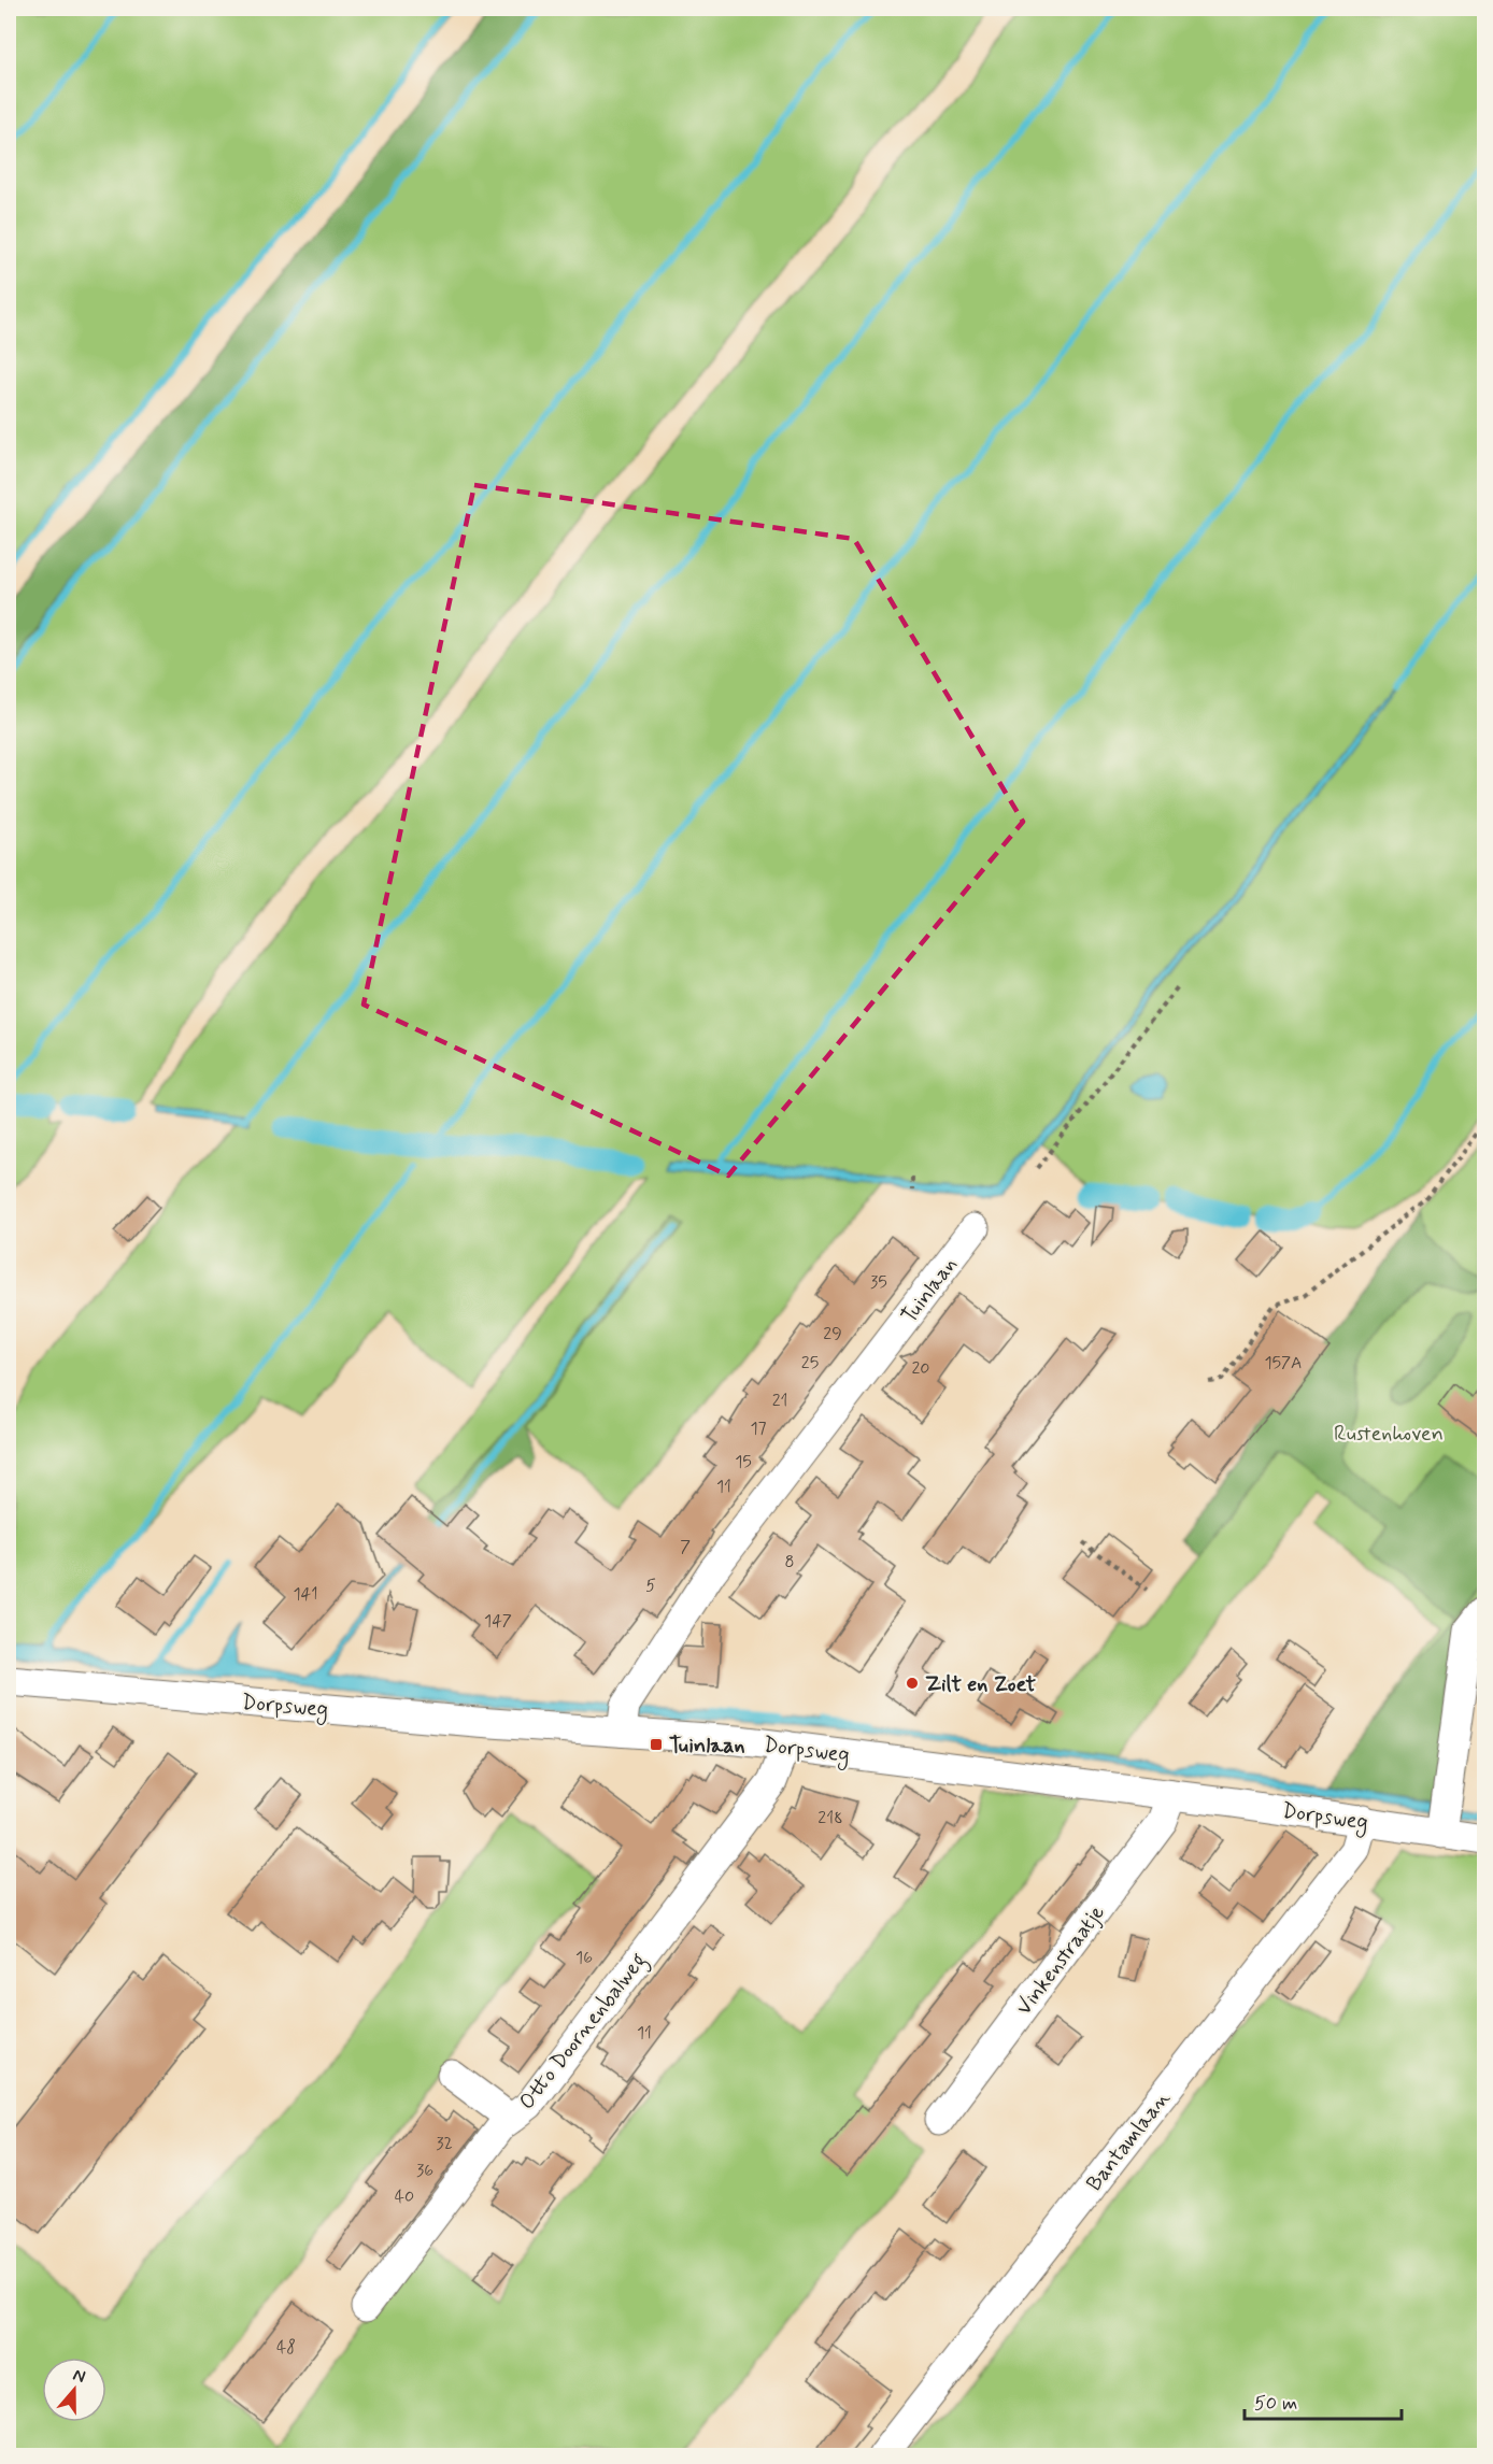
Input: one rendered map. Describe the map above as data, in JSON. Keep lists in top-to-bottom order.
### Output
{
  "streets": {
    "street": [
      "Tuinlaan",
      "Dorpsweg",
      "Vinkenstraatje",
      "Otto Doornenbalweg",
      "Bantamlaan"
    ]
  },
  "crossings": [
    ["Tuinlaan", "Dorpsweg"],
    ["Dorpsweg", "Vinkenstraatje"],
    ["Dorpsweg", "Otto Doornenbalweg"],
    ["Dorpsweg", "Bantamlaan"]
  ],
  "parks": ["Rustenhoven"],
  "places": {
    "other": ["Zilt en Zoet"],
    "transit": ["Tuinlaan"]
  },
  "house_numbers": [
    "35",
    "29",
    "25",
    "157A",
    "20",
    "21",
    "17",
    "15",
    "11",
    "7",
    "8",
    "5",
    "141",
    "147",
    "218",
    "16",
    "11",
    "32",
    "36",
    "40",
    "48"
  ],
  "scale_bar": "50 m",
  "north": "top"
}
